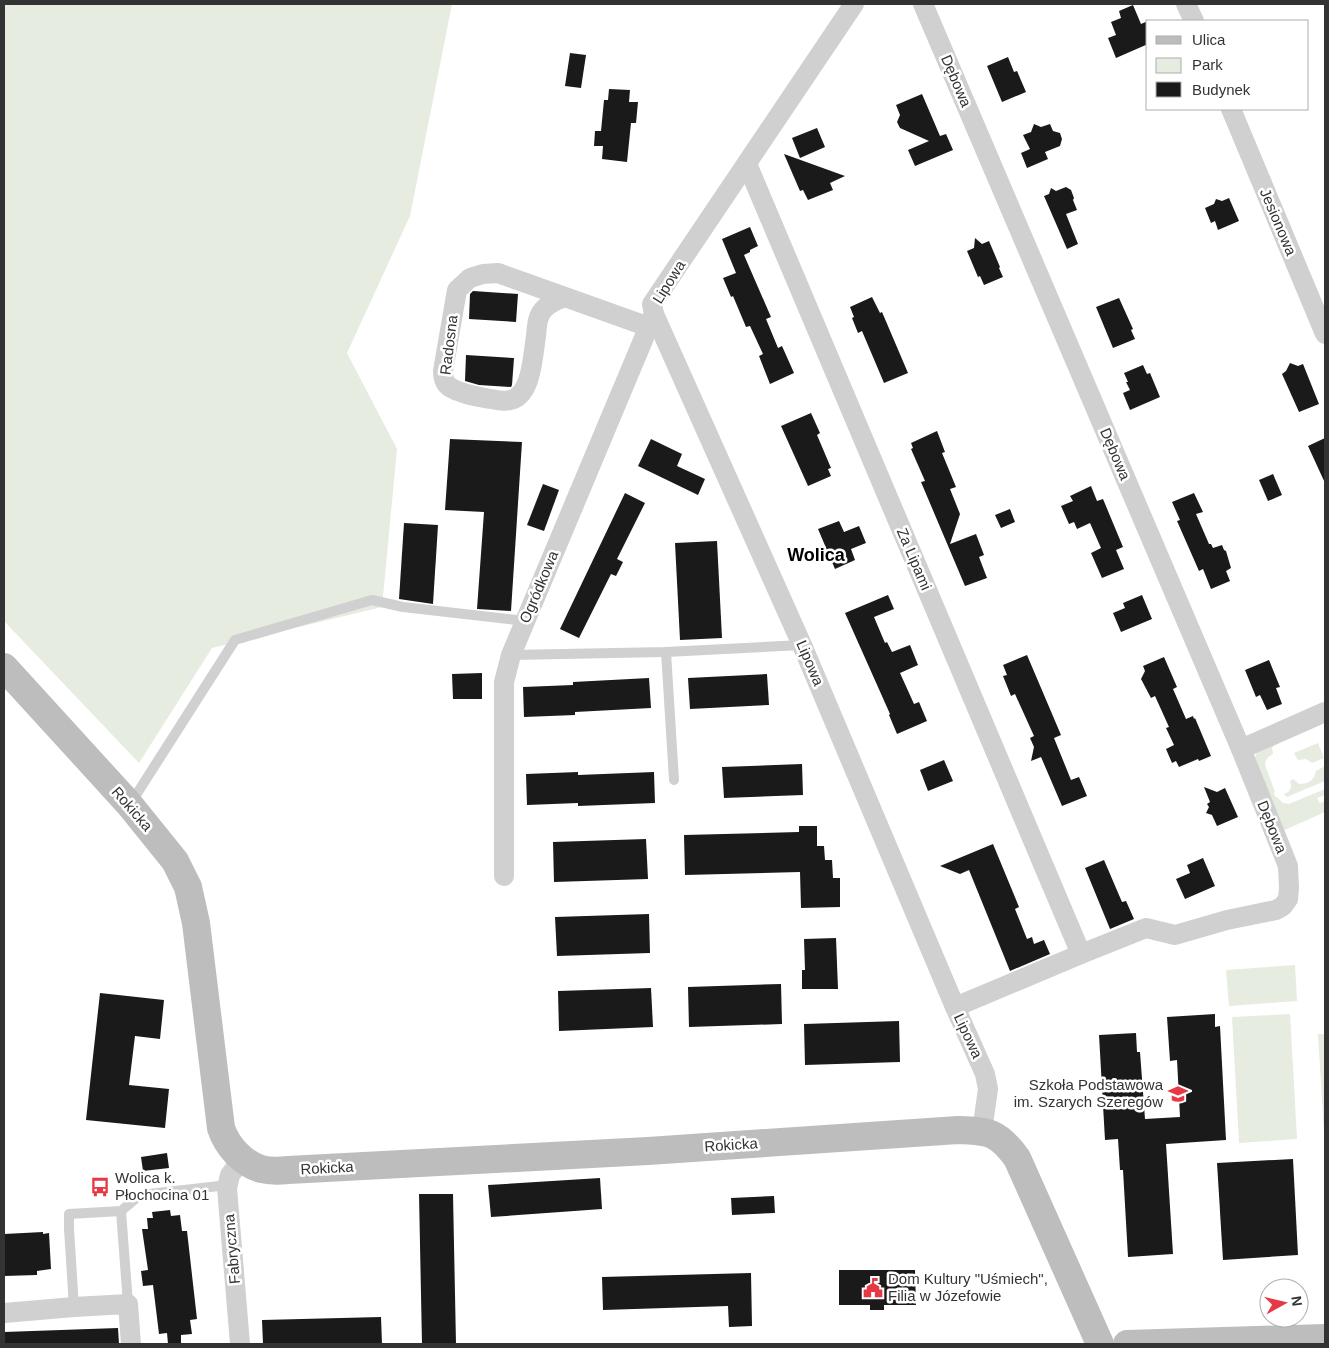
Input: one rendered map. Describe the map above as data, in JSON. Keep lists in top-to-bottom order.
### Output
{
  "streets": {
    "main road": ["Rokicka"],
    "street": [
      "Dębowa",
      "Jesionowa",
      "Lipowa",
      "Radosna",
      "Za Lipami",
      "Ogródkowa",
      "Fabryczna"
    ]
  },
  "crossings": [
    ["Dębowa", "Za Lipami"],
    ["Lipowa", "Radosna"],
    ["Lipowa", "Za Lipami"],
    ["Lipowa", "Ogródkowa"],
    ["Lipowa", "Rokicka"],
    ["Radosna", "Ogródkowa"],
    ["Rokicka", "Fabryczna"]
  ],
  "districts": ["Wolica"],
  "places": {
    "school or university": ["Szkoła Podstawowa im. Szarych Szeregów"],
    "bus stop": ["Wolica k. Płochocina 01"],
    "public building": ["Dom Kultury \"Uśmiech\", Filia w Józefowie"]
  },
  "legend": ["Ulica", "Park", "Budynek"],
  "north": "right"
}
